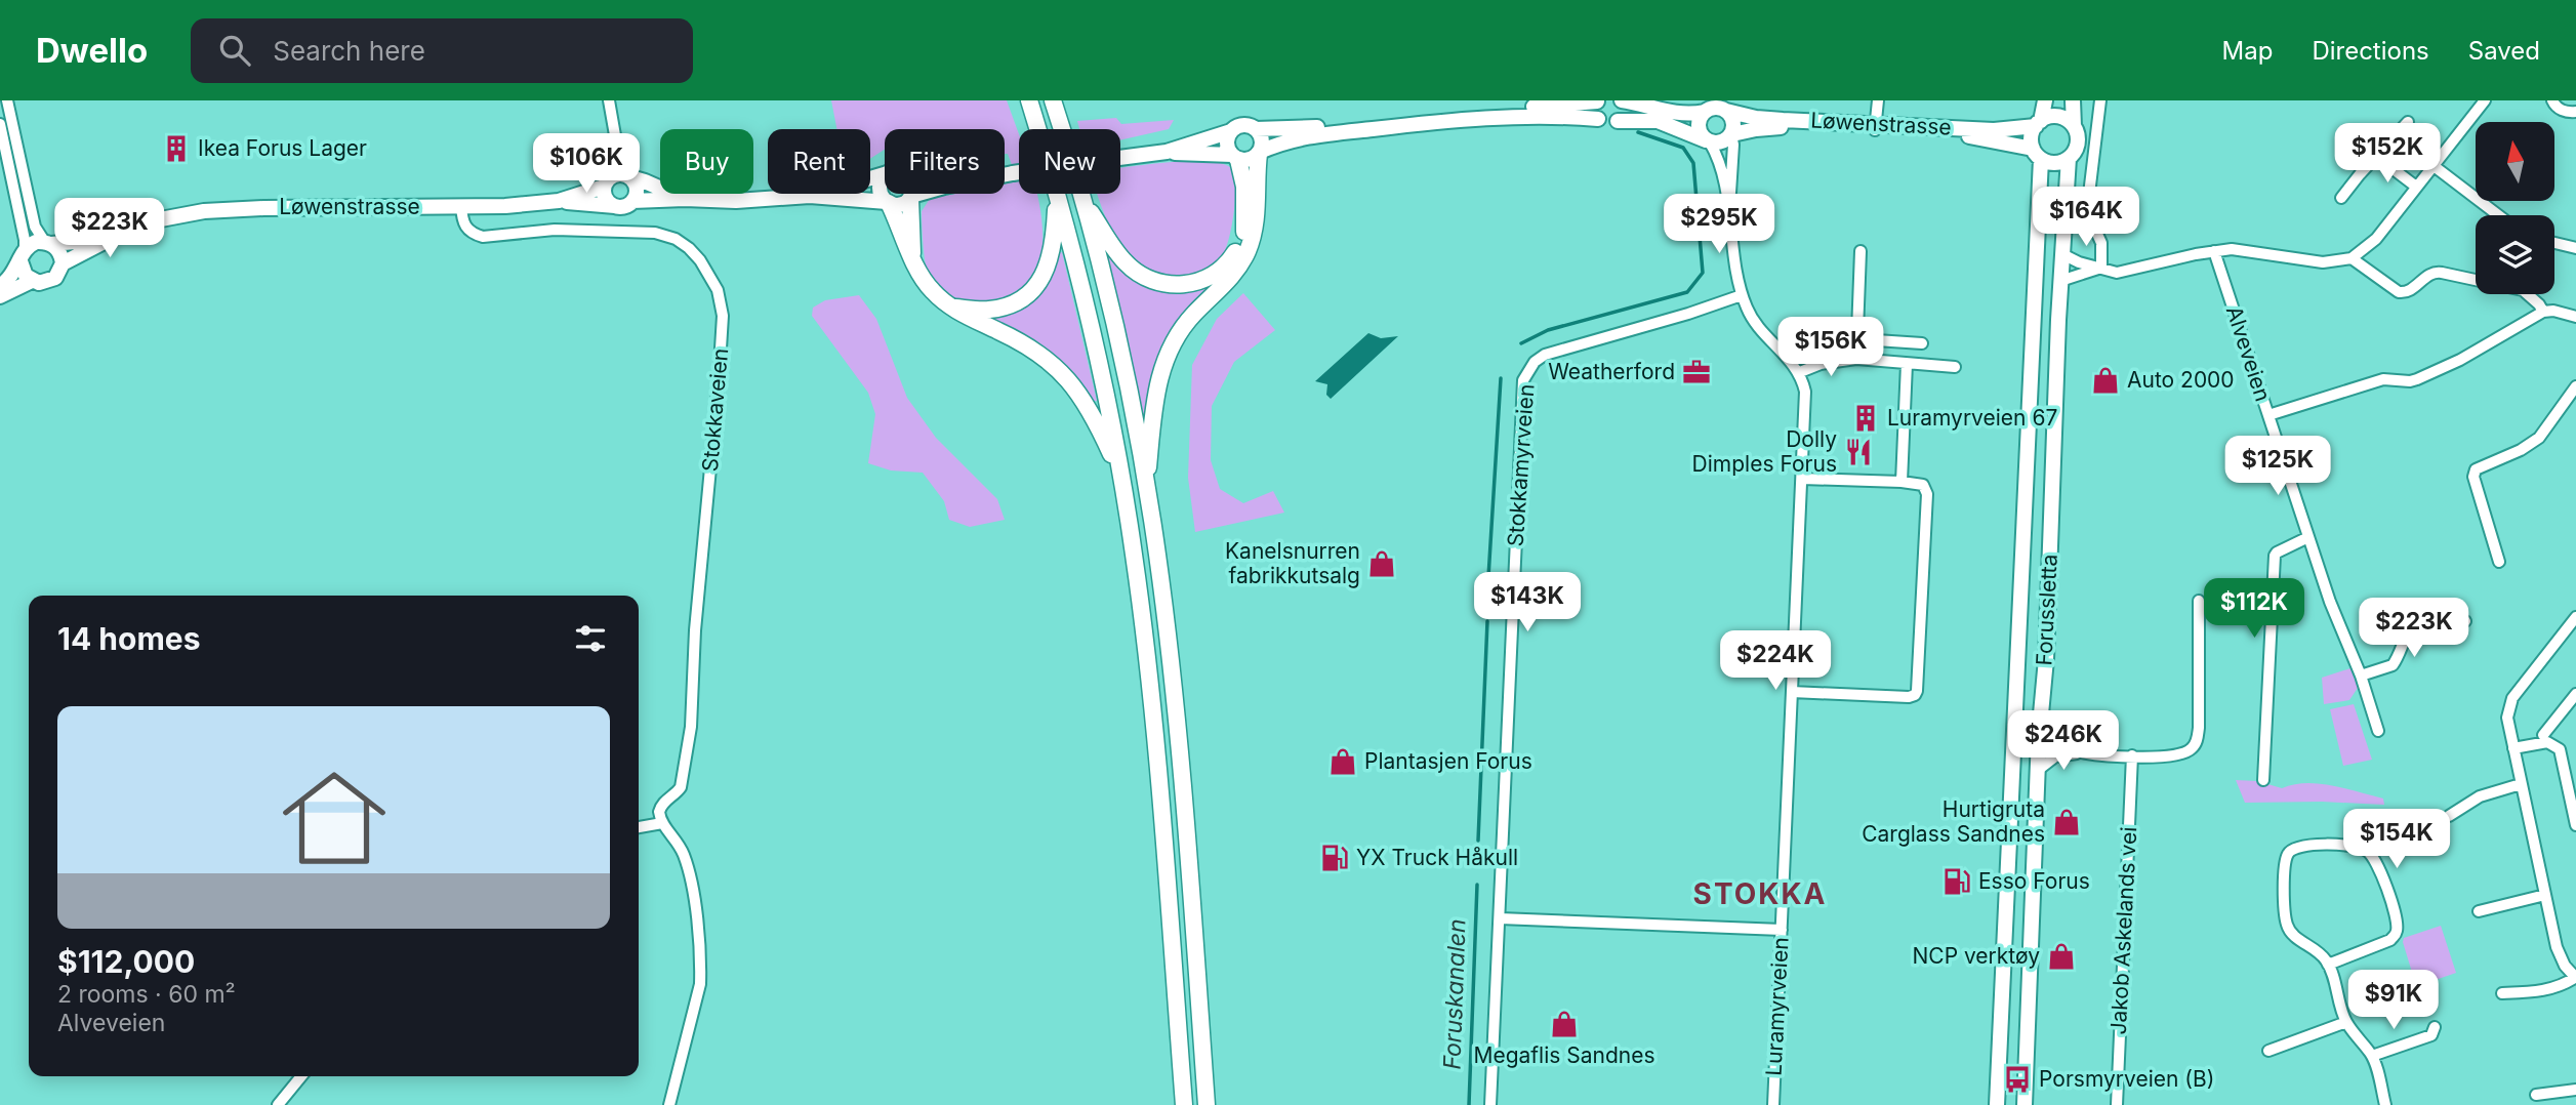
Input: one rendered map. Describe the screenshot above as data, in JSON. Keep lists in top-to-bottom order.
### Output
{
  "streets": {
    "main road": ["Løwenstrasse", "Forussletta"],
    "street": [
      "Alveveien",
      "Stokkaveien",
      "Stokkamyrveien",
      "Jakob Askelands vei",
      "Luramyrveien"
    ]
  },
  "crossings": [
    ["Løwenstrasse", "Stokkaveien"],
    ["Løwenstrasse", "Forussletta"]
  ],
  "districts": ["STOKKA"],
  "water": ["Foruskanalen"],
  "places": {
    "building": ["Ikea Forus Lager", "Luramyrveien 67"],
    "office": ["Weatherford"],
    "shop": [
      "Auto 2000",
      "Kanelsnurren fabrikkutsalg",
      "Plantasjen Forus",
      "Hurtigruta Carglass Sandnes",
      "NCP verktøy",
      "Megaflis Sandnes"
    ],
    "restaurant": ["Dolly Dimples Forus"],
    "fuel station": ["YX Truck Håkull", "Esso Forus"],
    "bus stop": ["Porsmyrveien (B)"]
  },
  "north": "top",
  "page": {
    "header": "Dwello",
    "search": "Search here",
    "nav": ["Map", "Directions", "Saved"],
    "price": [
      "$152K",
      "$106K",
      "$164K",
      "$295K",
      "$223K",
      "$156K",
      "$125K",
      "$143K",
      "$112K",
      "$223K",
      "$224K",
      "$246K",
      "$154K",
      "$91K"
    ],
    "chip": [
      "Buy",
      "Rent",
      "Filters",
      "New"
    ],
    "heading": "14 homes",
    "list": [
      {
        "name": "$112,000",
        "note": "2 rooms · 60 m² · Alveveien"
      }
    ]
  }
}
